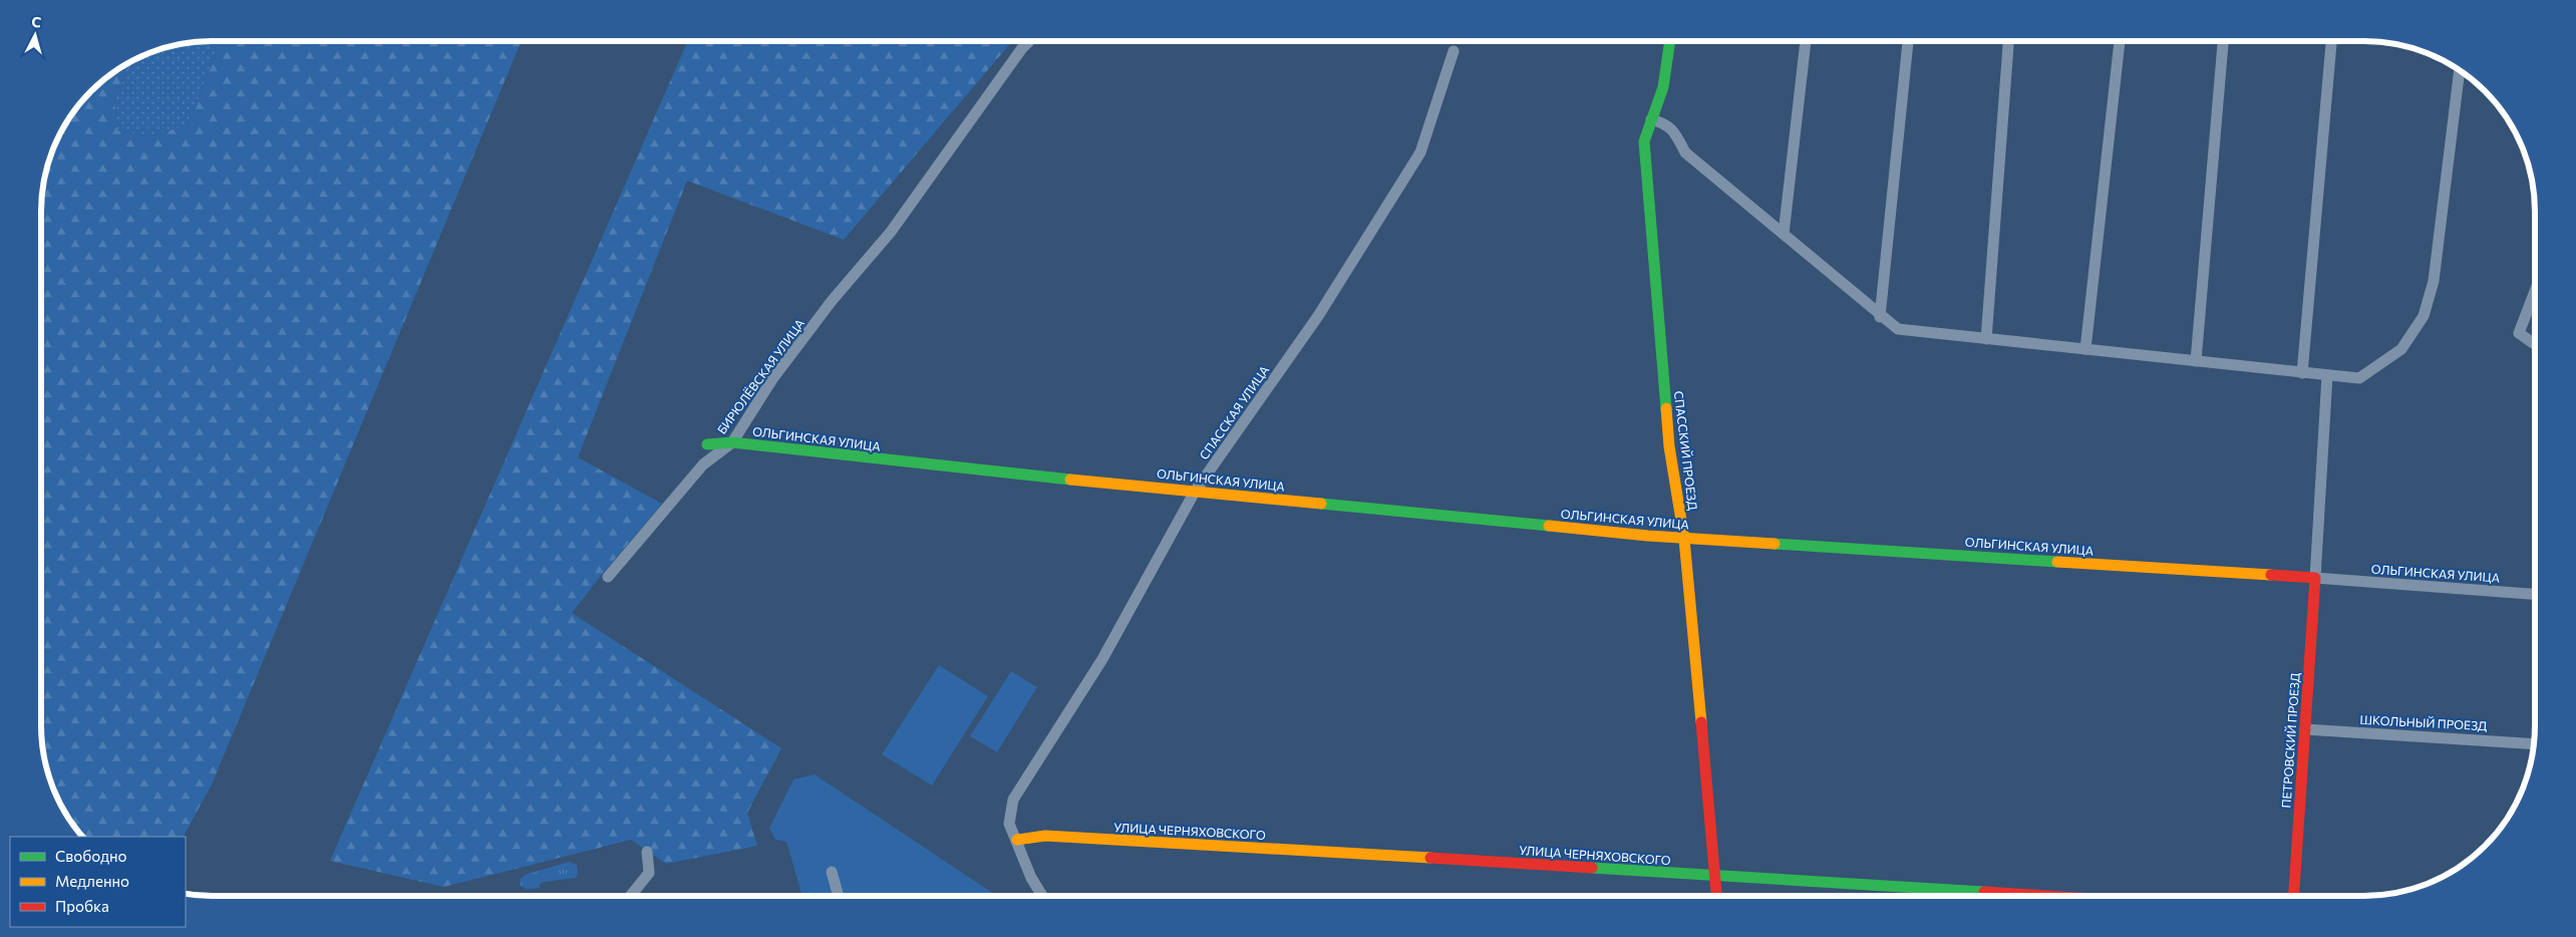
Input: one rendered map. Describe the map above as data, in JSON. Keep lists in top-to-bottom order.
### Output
{
  "streets": {
    "street": [
      "БИРЮЛЁВСКАЯ УЛИЦА",
      "СПАССКАЯ УЛИЦА",
      "ОЛЬГИНСКАЯ УЛИЦА",
      "СПАССКИЙ ПРОЕЗД",
      "ШКОЛЬНЫЙ ПРОЕЗД",
      "ПЕТРОВСКИЙ ПРОЕЗД",
      "УЛИЦА ЧЕРНЯХОВСКОГО"
    ]
  },
  "crossings": [
    ["БИРЮЛЁВСКАЯ УЛИЦА", "ОЛЬГИНСКАЯ УЛИЦА"],
    ["СПАССКАЯ УЛИЦА", "ОЛЬГИНСКАЯ УЛИЦА"],
    ["СПАССКАЯ УЛИЦА", "УЛИЦА ЧЕРНЯХОВСКОГО"],
    ["ОЛЬГИНСКАЯ УЛИЦА", "СПАССКИЙ ПРОЕЗД"],
    ["ОЛЬГИНСКАЯ УЛИЦА", "ПЕТРОВСКИЙ ПРОЕЗД"],
    ["СПАССКИЙ ПРОЕЗД", "УЛИЦА ЧЕРНЯХОВСКОГО"],
    ["ШКОЛЬНЫЙ ПРОЕЗД", "ПЕТРОВСКИЙ ПРОЕЗД"]
  ],
  "legend": ["Свободно", "Медленно", "Пробка"],
  "north": "top"
}
